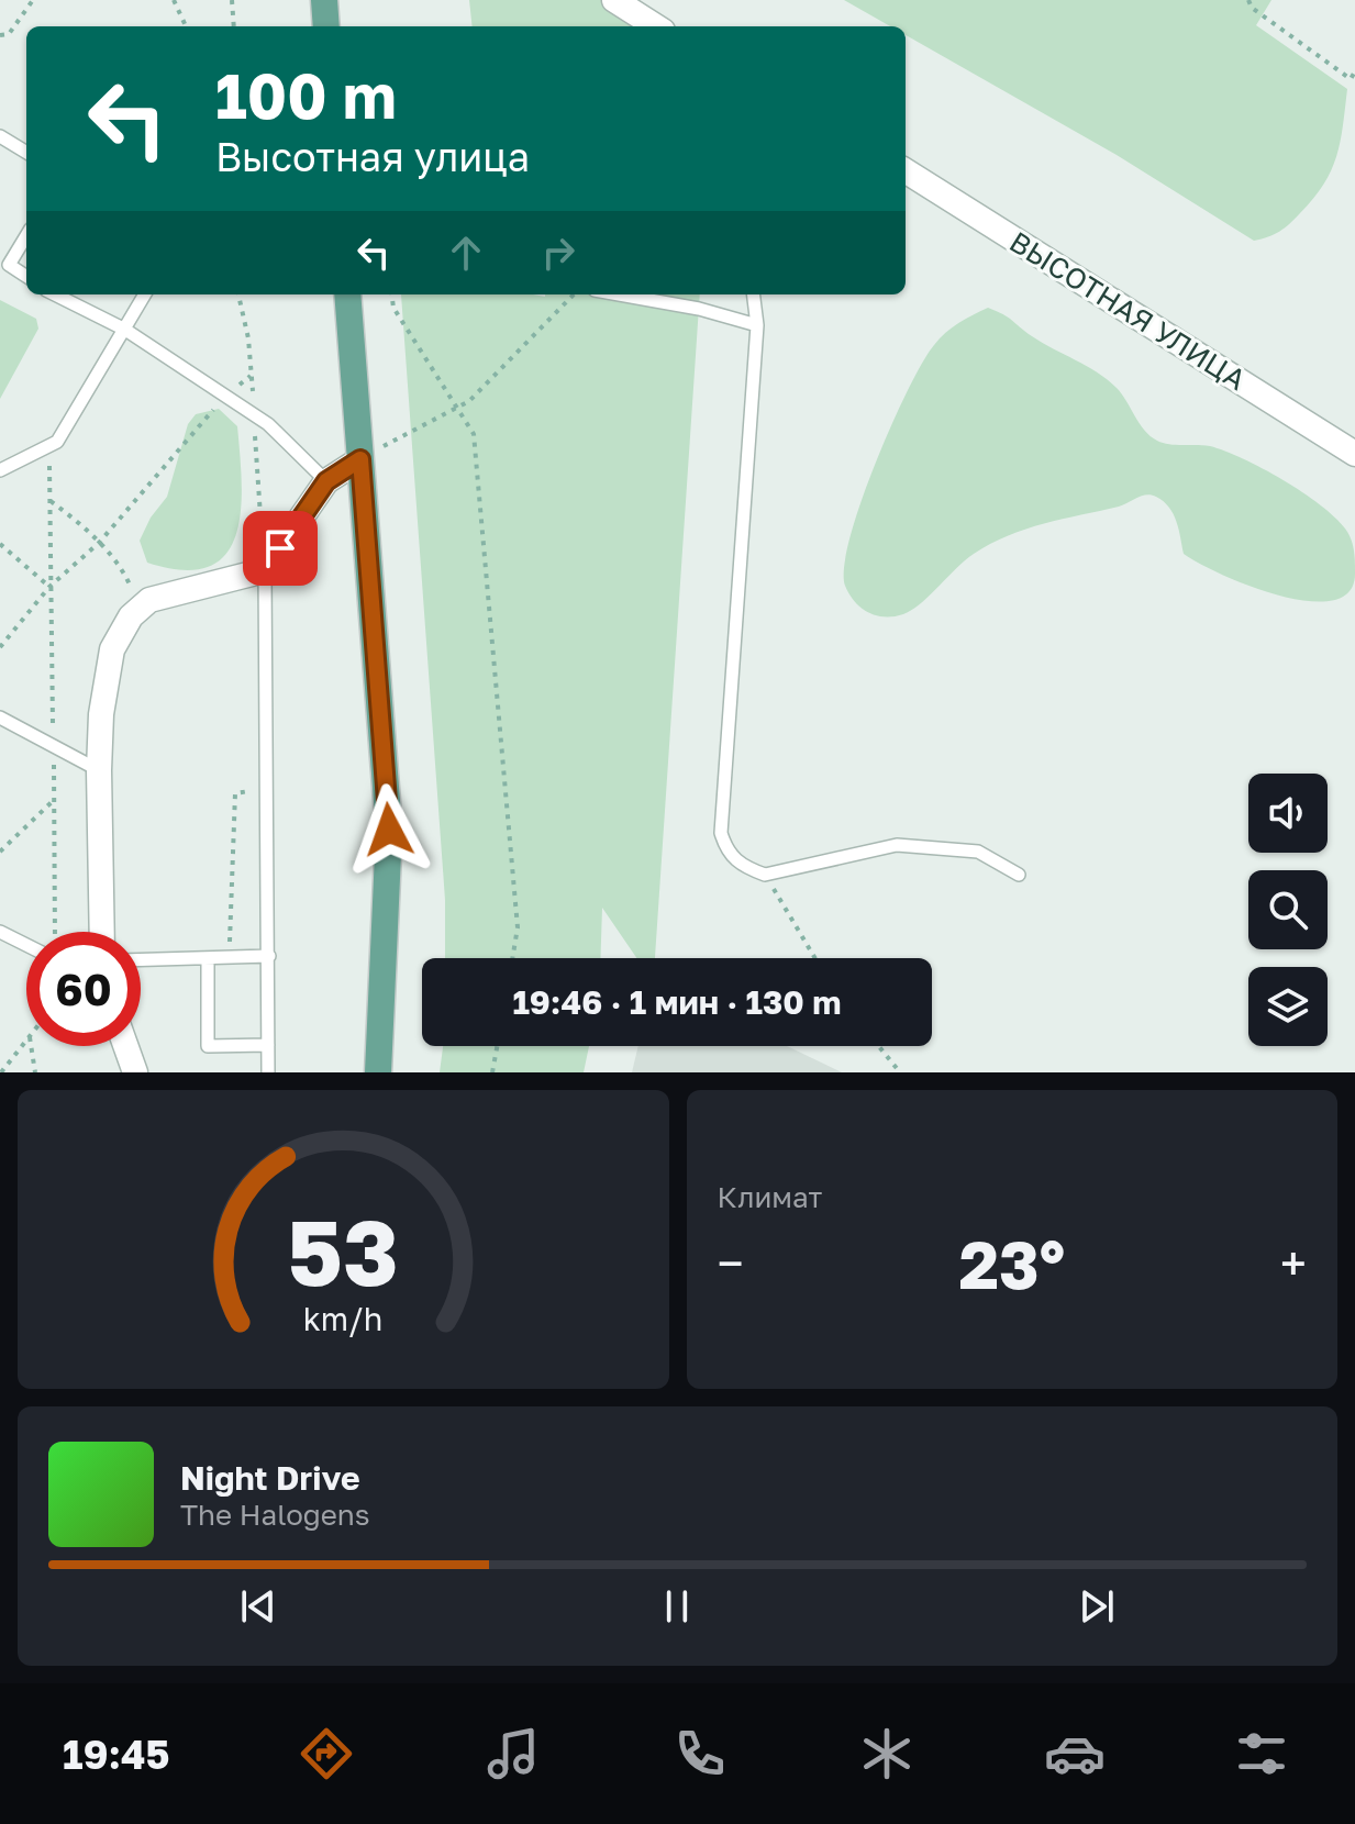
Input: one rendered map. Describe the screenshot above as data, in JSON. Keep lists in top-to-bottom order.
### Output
{
  "streets": {
    "street": ["ВЫСОТНАЯ УЛИЦА"]
  },
  "page": {
    "turn": ["100 m", "Высотная улица"],
    "limit": "60",
    "trip": "19:46 · 1 мин · 130 m",
    "tile": "Климат",
    "heat": ["−", "23°", "+"],
    "song": ["Night Drive", "The Halogens"],
    "tabs": "19:45",
    "gauge": ["53", "km/h"]
  }
}
